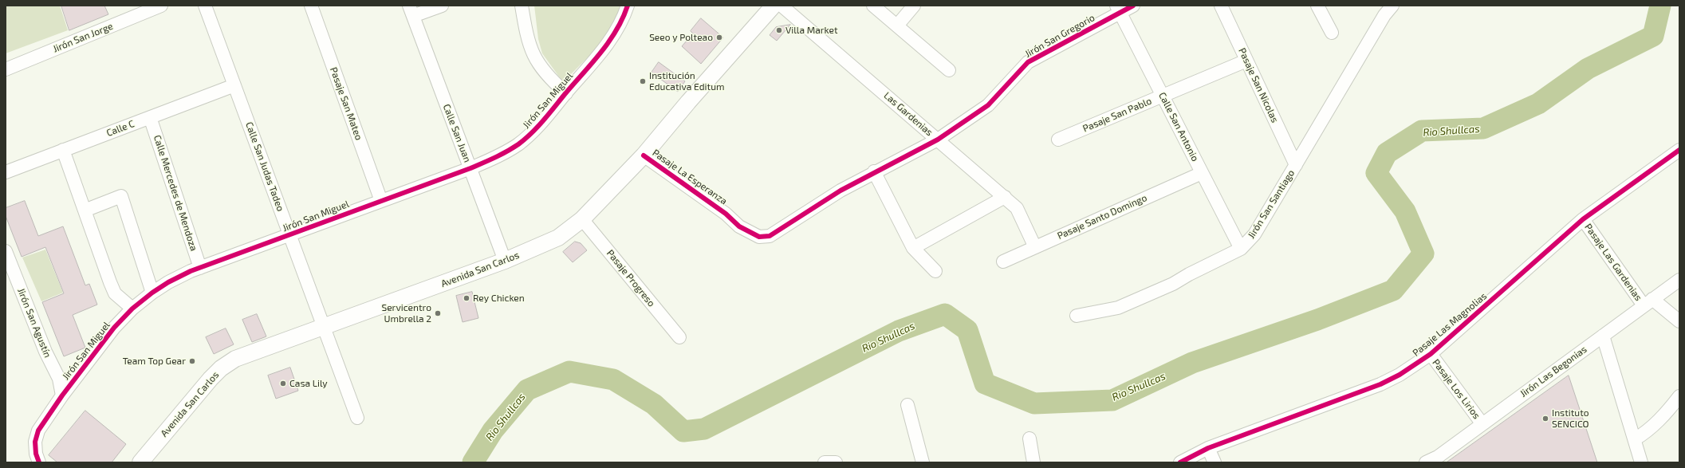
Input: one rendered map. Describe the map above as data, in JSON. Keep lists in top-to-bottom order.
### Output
{
  "streets": {
    "main road": ["Avenida San Carlos"],
    "street": [
      "Jirón San Gregorio",
      "Jirón San Jorge",
      "Pasaje San Nicolas",
      "Jirón San Miguel",
      "Pasaje San Mateo",
      "Las Gardenias",
      "Pasaje San Pablo",
      "Calle San Antonio",
      "Calle C",
      "Calle San Juan",
      "Calle San Judas Tadeo",
      "Pasaje La Esperanza",
      "Calle Mercedes de Mendoza",
      "Jirón San Santiago",
      "Pasaje Santo Domingo",
      "Pasaje Las Gardenias",
      "Pasaje Progreso",
      "Jirón San Agustín",
      "Pasaje Las Magnolias",
      "Jirón Las Begonias",
      "Pasaje Los Lirios"
    ]
  },
  "crossings": [
    ["Jirón San Gregorio", "Las Gardenias"],
    ["Jirón San Gregorio", "Calle San Antonio"],
    ["Jirón San Gregorio", "Pasaje La Esperanza"],
    ["Pasaje San Nicolas", "Pasaje San Pablo"],
    ["Pasaje San Nicolas", "Jirón San Santiago"],
    ["Jirón San Miguel", "Pasaje San Mateo"],
    ["Jirón San Miguel", "Calle San Juan"],
    ["Jirón San Miguel", "Calle San Judas Tadeo"],
    ["Jirón San Miguel", "Calle Mercedes de Mendoza"],
    ["Jirón San Miguel", "Jirón San Agustín"],
    ["Las Gardenias", "Pasaje Santo Domingo"],
    ["Pasaje San Pablo", "Calle San Antonio"],
    ["Calle San Antonio", "Jirón San Santiago"],
    ["Calle San Antonio", "Pasaje Santo Domingo"],
    ["Calle C", "Calle San Judas Tadeo"],
    ["Calle C", "Calle Mercedes de Mendoza"],
    ["Calle San Juan", "Avenida San Carlos"],
    ["Calle San Judas Tadeo", "Avenida San Carlos"],
    ["Pasaje La Esperanza", "Avenida San Carlos"],
    ["Pasaje Las Gardenias", "Pasaje Las Magnolias"],
    ["Pasaje Las Gardenias", "Jirón Las Begonias"],
    ["Avenida San Carlos", "Pasaje Progreso"],
    ["Pasaje Las Magnolias", "Pasaje Los Lirios"],
    ["Jirón Las Begonias", "Pasaje Los Lirios"]
  ],
  "water": ["Rio Shullcas"],
  "places": [
    "Villa Market",
    "Seeo y Polteao",
    "Institución Educativa Editum",
    "Rey Chicken",
    "Servicentro Umbrella 2",
    "Team Top Gear",
    "Casa Lily",
    "Instituto SENCICO"
  ]
}
